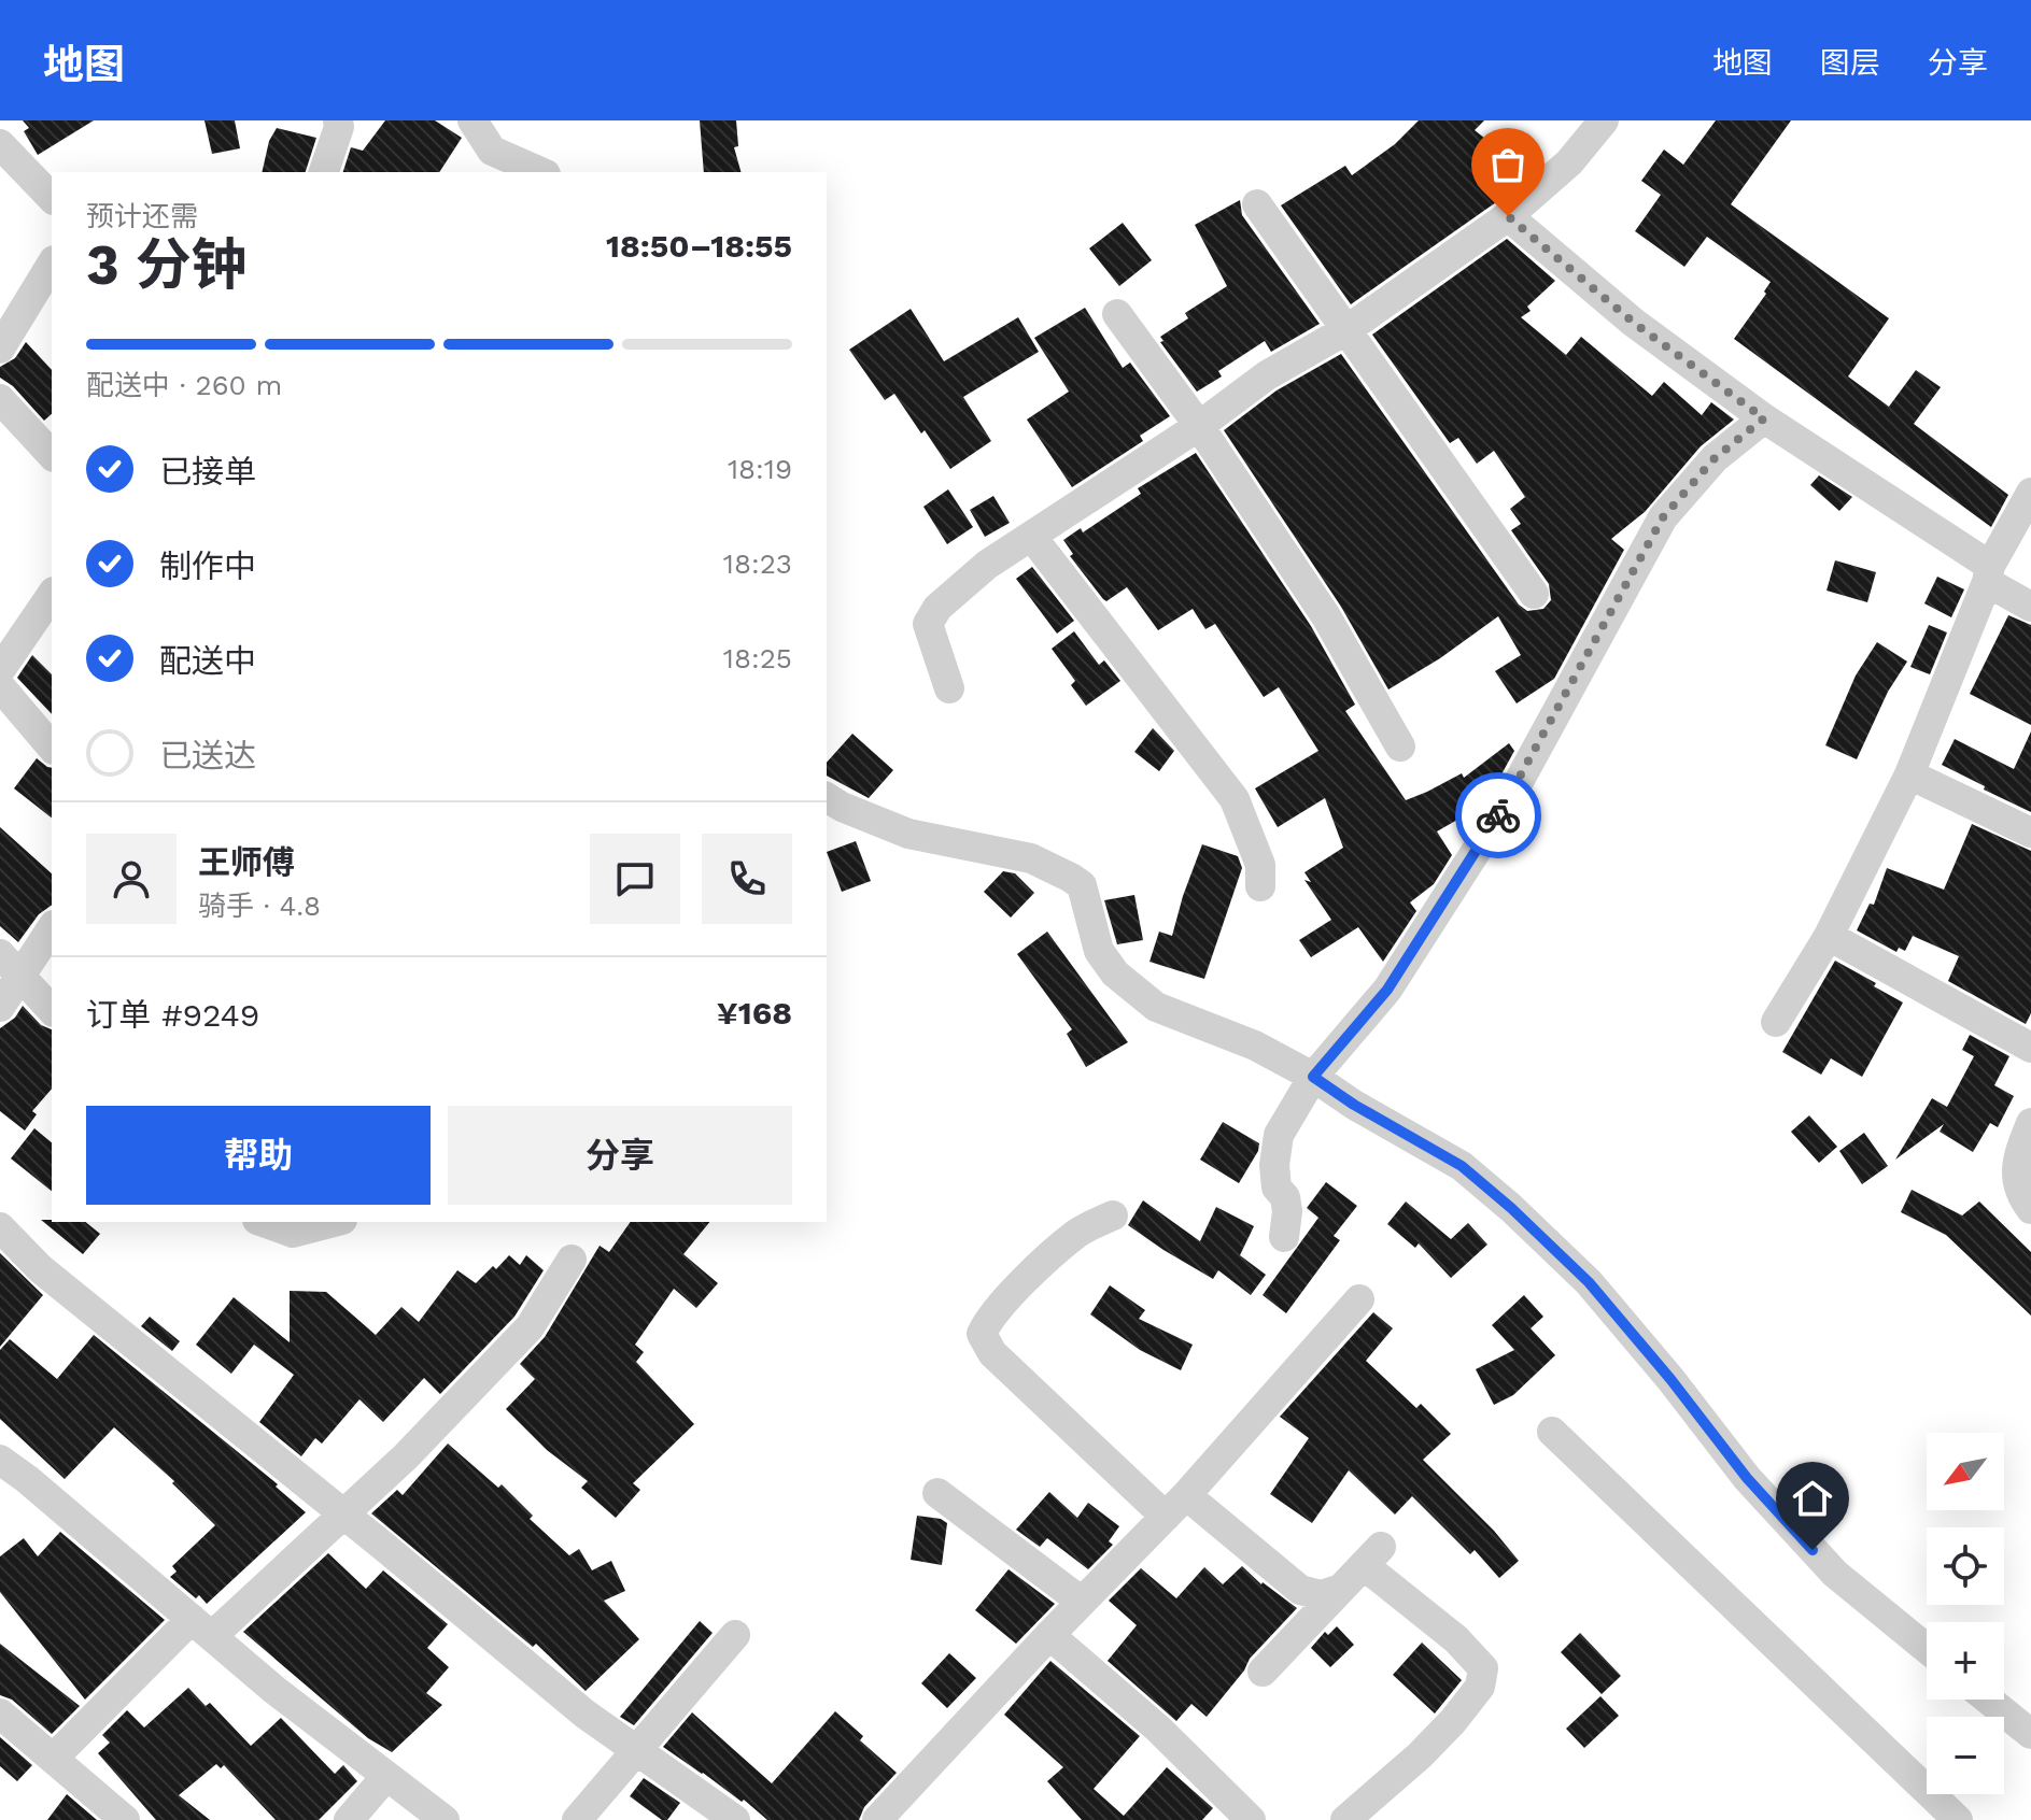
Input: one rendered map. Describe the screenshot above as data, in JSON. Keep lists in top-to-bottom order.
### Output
{
  "north": "bottom left",
  "page": {
    "header": "地图",
    "nav": ["地图", "图层", "分享"],
    "heading": ["3 分钟", "预计还需", "18:50–18:55"],
    "panel": [
      "王师傅",
      "骑手 · 4.8",
      "订单 #9249",
      "¥168"
    ],
    "bar": "配送中 · 260 m",
    "list": [
      ["已接单", "18:19"],
      ["制作中", "18:23"],
      ["配送中", "18:25"],
      "已送达"
    ],
    "buttons": ["帮助", "分享"],
    "map_buttons": ["+", "−"]
  }
}
